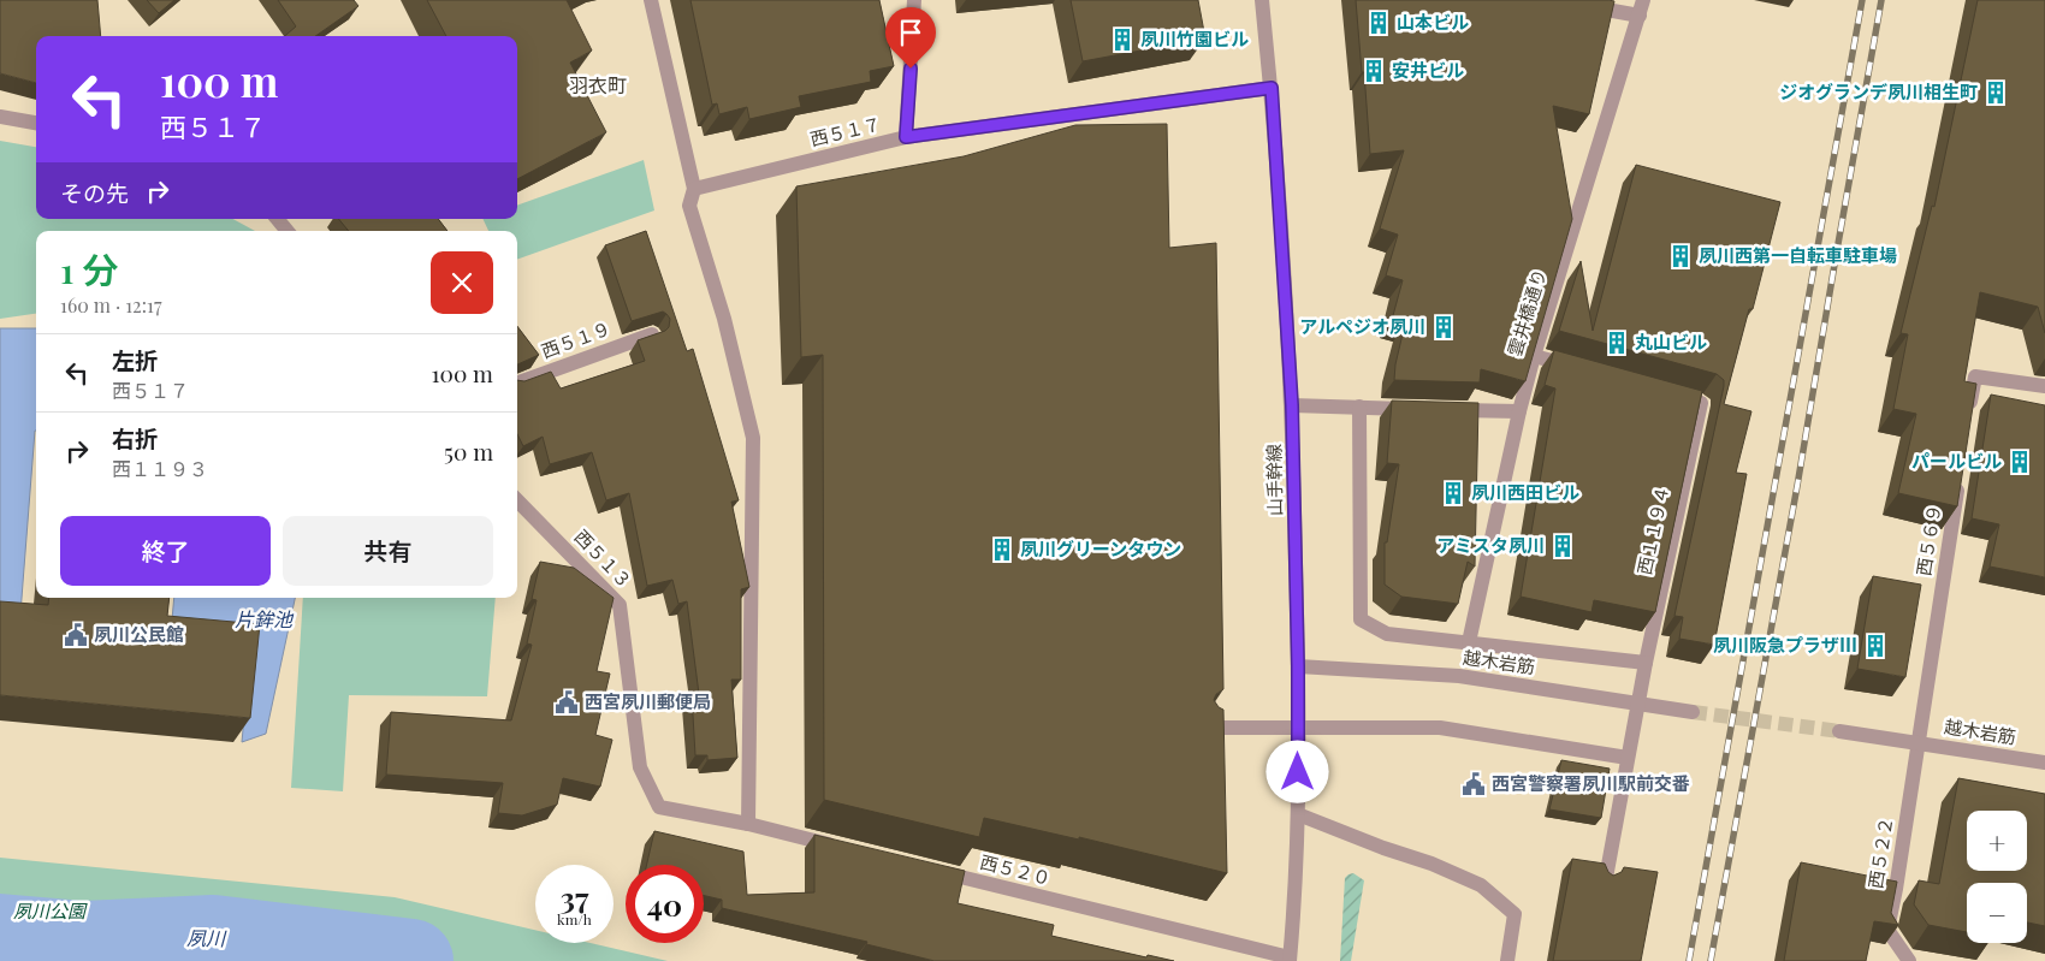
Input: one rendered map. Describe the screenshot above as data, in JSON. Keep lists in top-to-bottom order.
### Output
{
  "streets": {
    "street": [
      "西５１７",
      "雲井橋通り",
      "西５１９",
      "山手幹線",
      "西１１９４",
      "西５６９",
      "西５１３",
      "越木岩筋",
      "西５２２",
      "西５２０"
    ]
  },
  "crossings": [
    ["西５１７", "山手幹線"],
    ["山手幹線", "越木岩筋"],
    ["山手幹線", "西５２０"],
    ["西５６９", "越木岩筋"],
    ["西５６９", "西５２２"],
    ["越木岩筋", "西５２２"]
  ],
  "districts": ["羽衣町"],
  "water": ["片鉾池", "夙川"],
  "parks": ["夙川公園"],
  "places": {
    "building": [
      "山本ビル",
      "夙川竹園ビル",
      "安井ビル",
      "ジオグランデ夙川相生町",
      "夙川西第一自転車駐車場",
      "アルペジオ夙川",
      "丸山ビル",
      "パールビル",
      "夙川西田ビル",
      "アミスタ夙川",
      "夙川グリーンタウン",
      "夙川阪急プラザⅢ"
    ],
    "public building": ["夙川公民館", "西宮夙川郵便局", "西宮警察署夙川駅前交番"]
  },
  "page": {
    "turn": ["100 m", "西５１７"],
    "then": "その先",
    "heading": ["1 分", "160 m · 12:17"],
    "list": [
      {
        "name": "左折",
        "note": "西５１７",
        "value": "100 m"
      },
      {
        "name": "右折",
        "note": "西１１９３",
        "value": "50 m"
      }
    ],
    "buttons": ["終了", "共有"],
    "map_buttons": ["+", "−"],
    "speed": "37 km/h",
    "limit": "40"
  }
}
